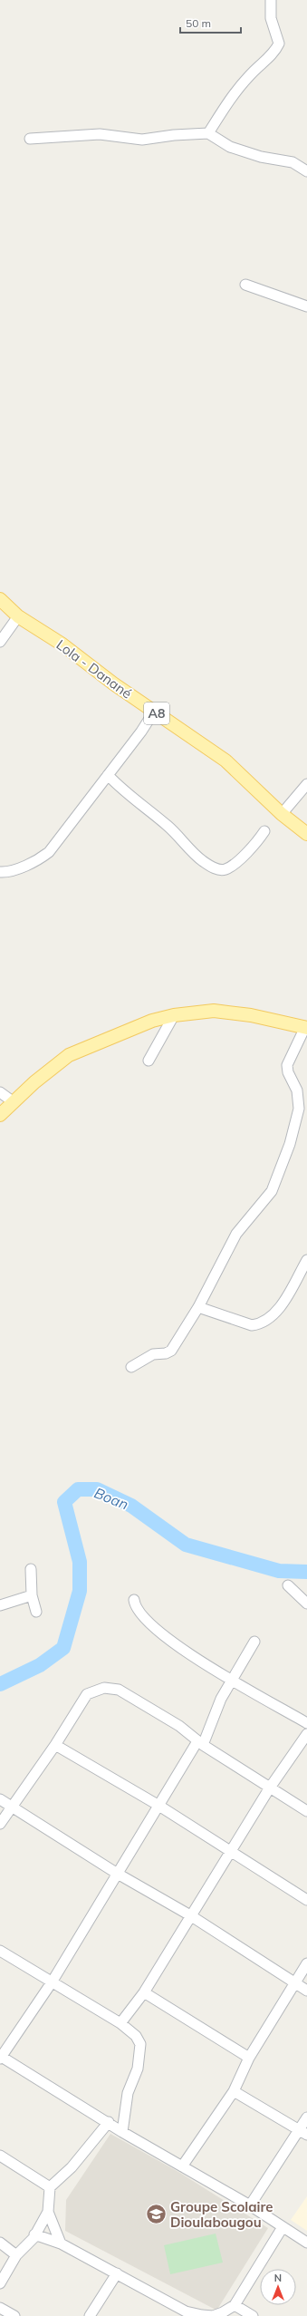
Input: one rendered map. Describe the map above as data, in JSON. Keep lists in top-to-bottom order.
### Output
{
  "streets": {
    "main road": ["Lola - Danané", "A8"]
  },
  "water": ["Boan"],
  "places": {
    "school or university": ["Groupe Scolaire Dioulabougou"]
  },
  "scale_bar": "50 m",
  "north": "top"
}
